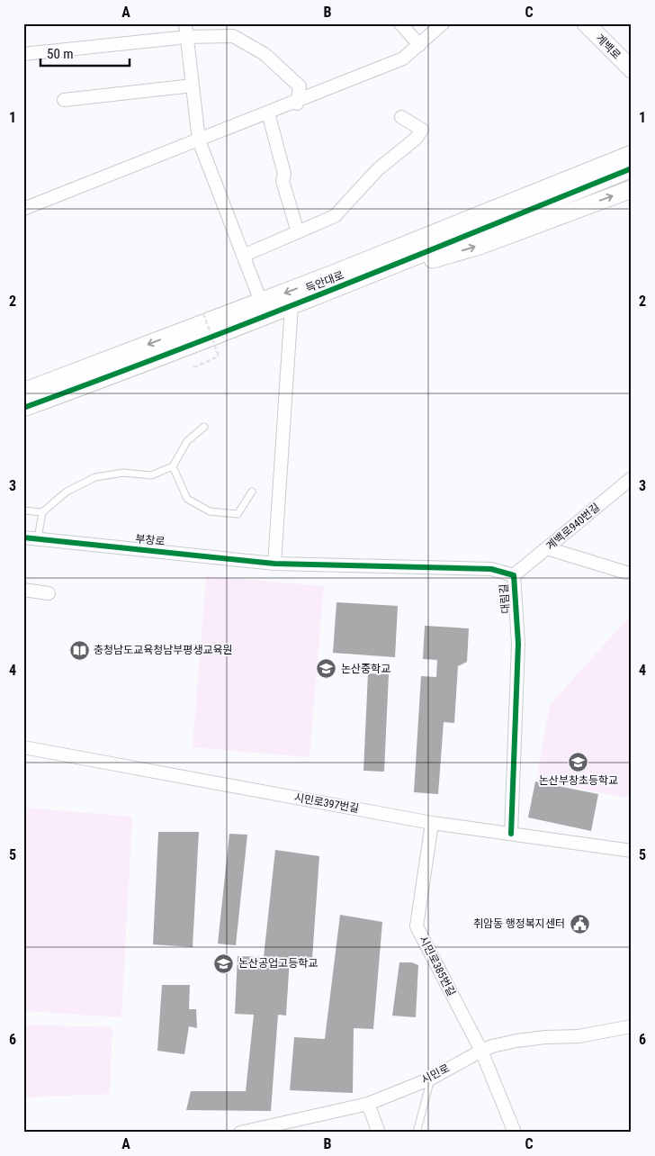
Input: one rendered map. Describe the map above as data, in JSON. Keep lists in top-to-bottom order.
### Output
{
  "streets": {
    "street": [
      "계백로",
      "득안대로",
      "계백로940번길",
      "부창로",
      "대림길",
      "시민로397번길",
      "시민로385번길",
      "시민로"
    ]
  },
  "crossings": [
    ["계백로940번길", "대림길"],
    ["부창로", "대림길"],
    ["대림길", "시민로397번길"],
    ["시민로397번길", "시민로385번길"],
    ["시민로385번길", "시민로"]
  ],
  "places": {
    "library": ["충청남도교육청남부평생교육원"],
    "school or university": ["논산중학교", "논산부창초등학교", "논산공업고등학교"],
    "public building": ["취암동 행정복지센터"]
  },
  "scale_bar": "50 m",
  "grid": {
    "columns": ["A", "B", "C"],
    "rows": [
      "1",
      "2",
      "3",
      "4",
      "5",
      "6"
    ]
  }
}
